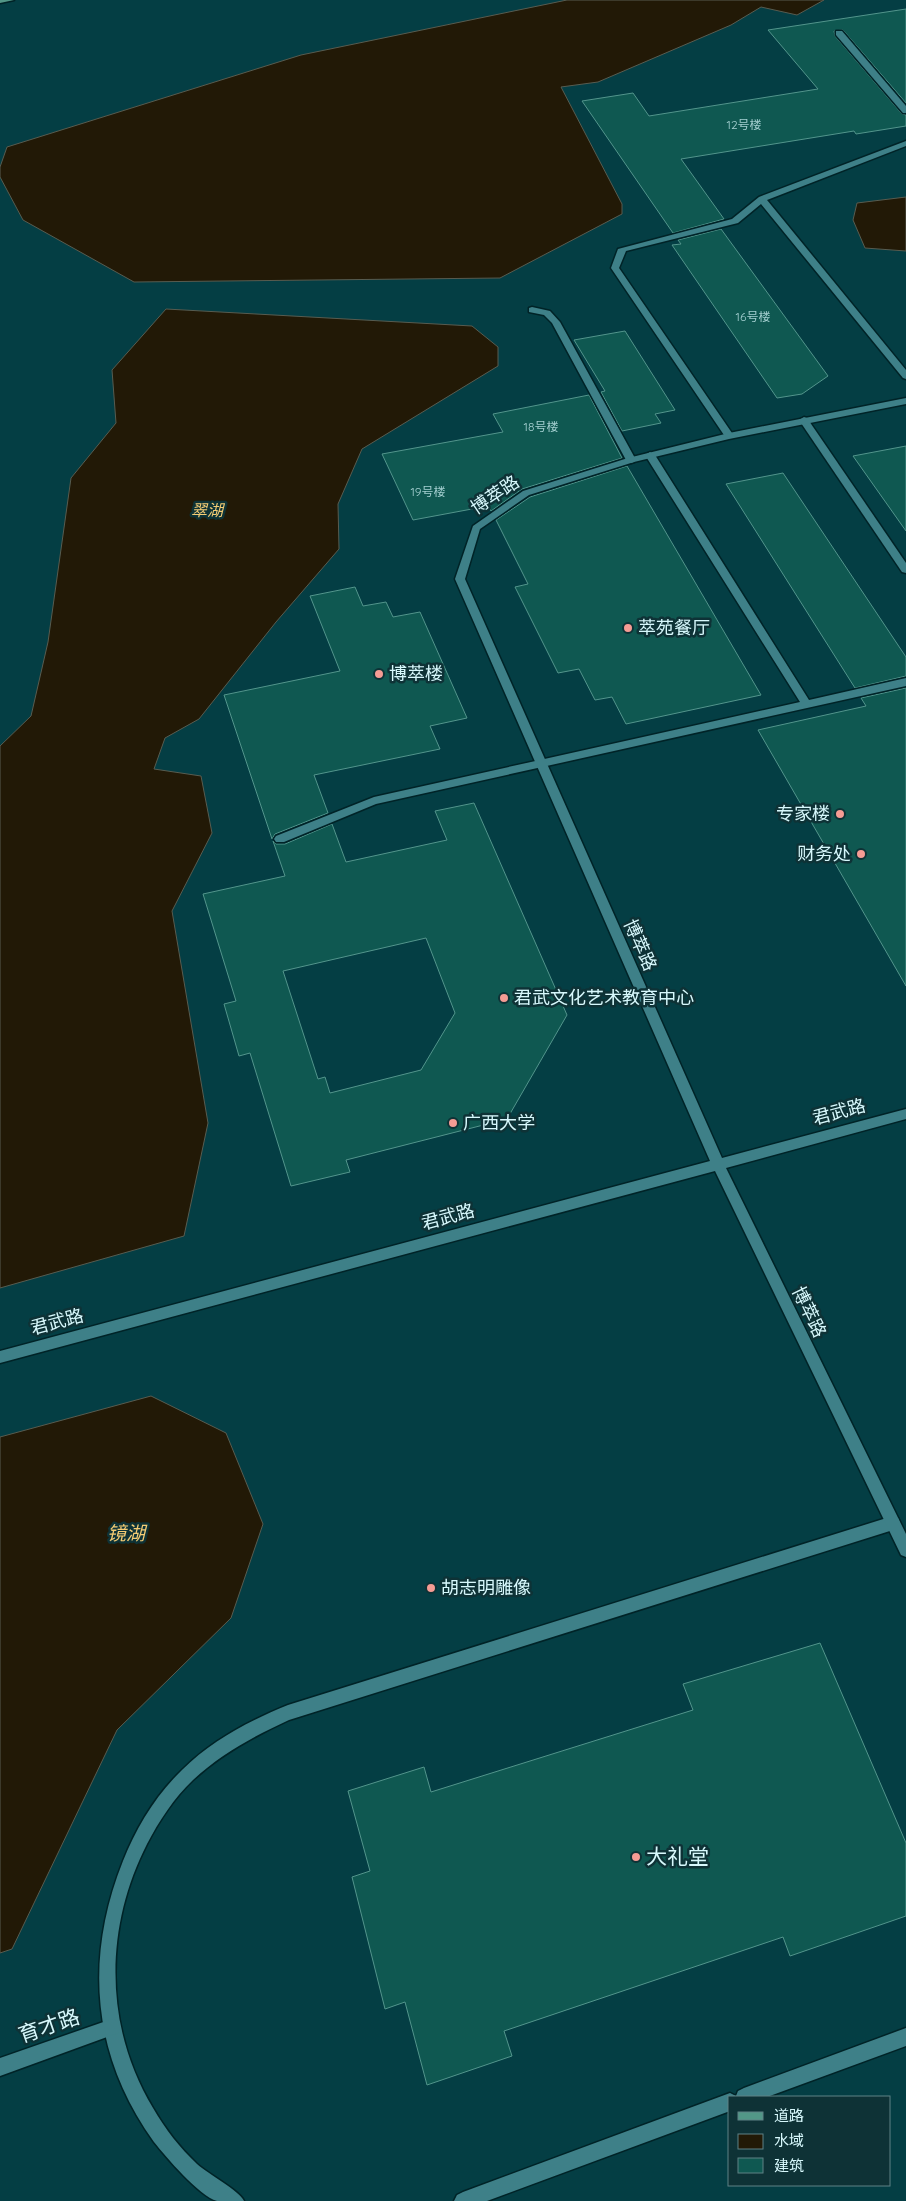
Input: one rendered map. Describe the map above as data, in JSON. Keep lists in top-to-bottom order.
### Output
{
  "streets": {
    "street": ["博萃路", "君武路", "育才路"]
  },
  "crossings": [
    ["博萃路", "君武路"]
  ],
  "water": ["翠湖", "镜湖"],
  "places": [
    "萃苑餐厅",
    "博萃楼",
    "专家楼",
    "财务处",
    "君武文化艺术教育中心",
    "广西大学",
    "胡志明雕像",
    "大礼堂"
  ],
  "house_numbers": [
    "12号楼",
    "16号楼",
    "18号楼",
    "19号楼"
  ],
  "legend": ["道路", "水域", "建筑"]
}
